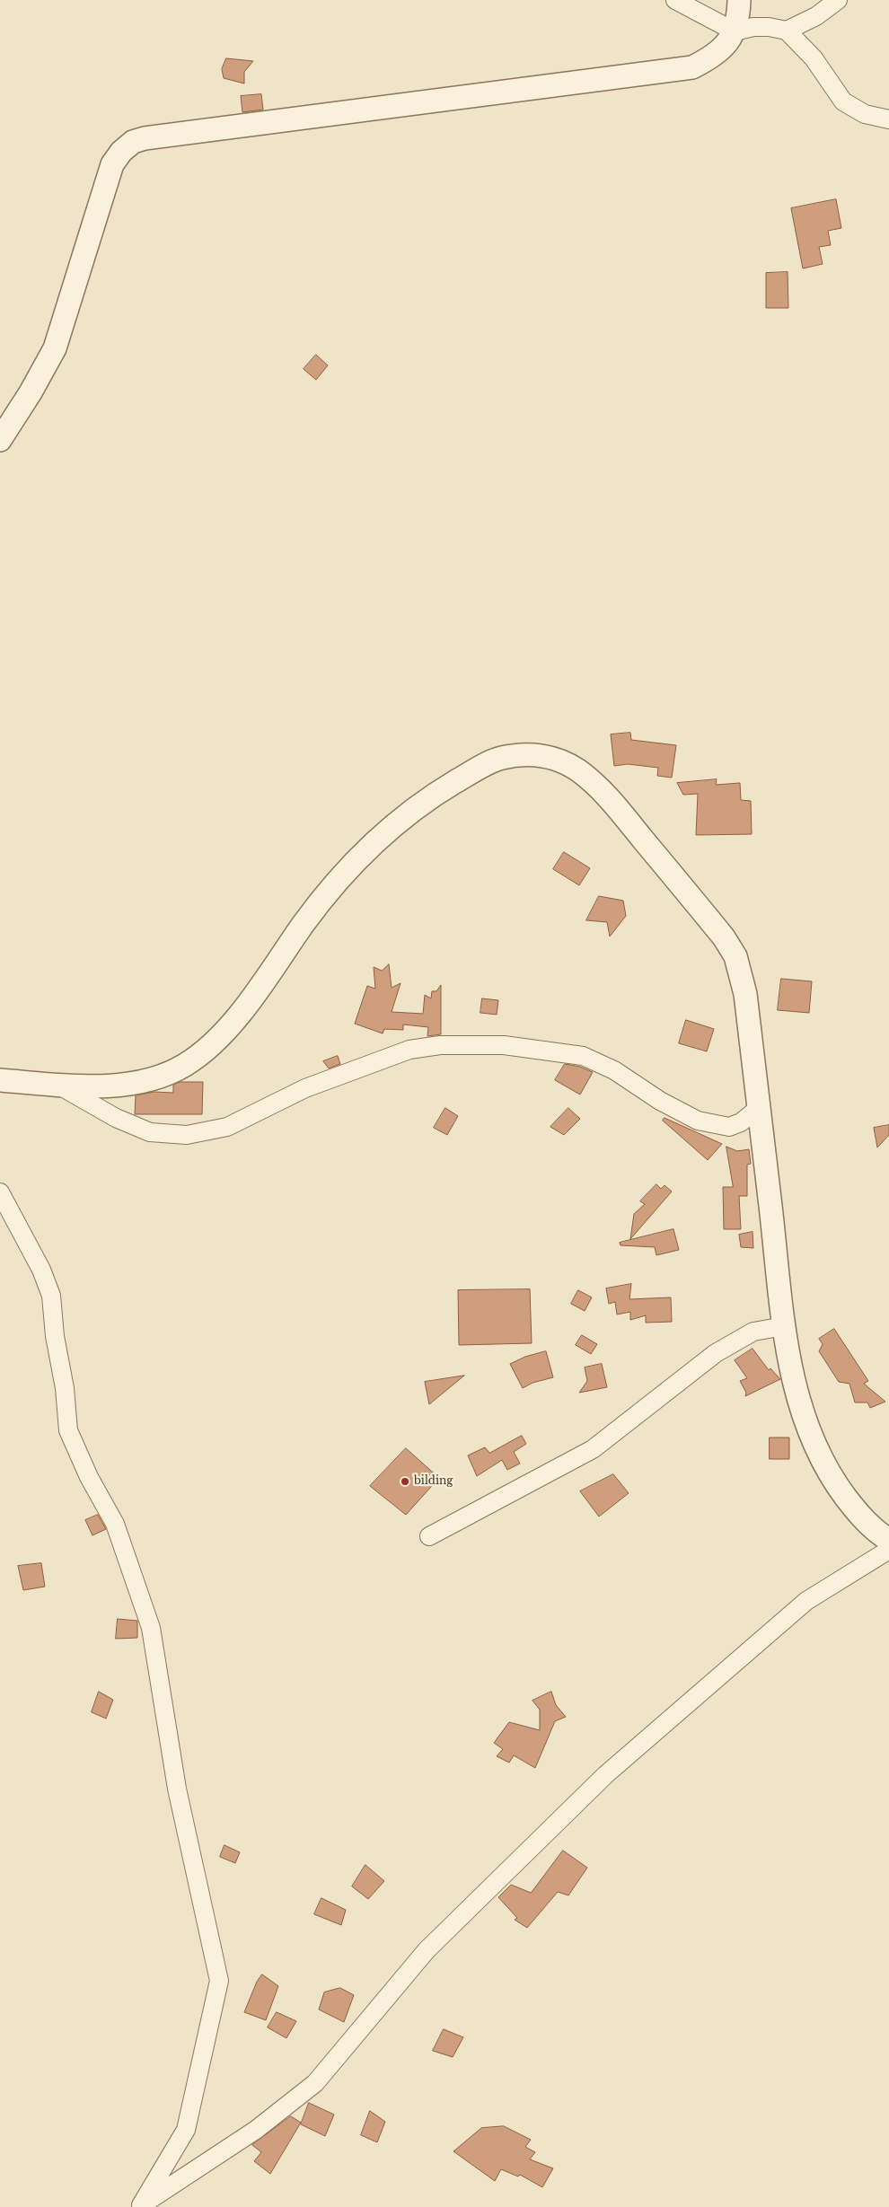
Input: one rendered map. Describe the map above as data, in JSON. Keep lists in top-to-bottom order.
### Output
{
  "places": ["bilding"]
}
